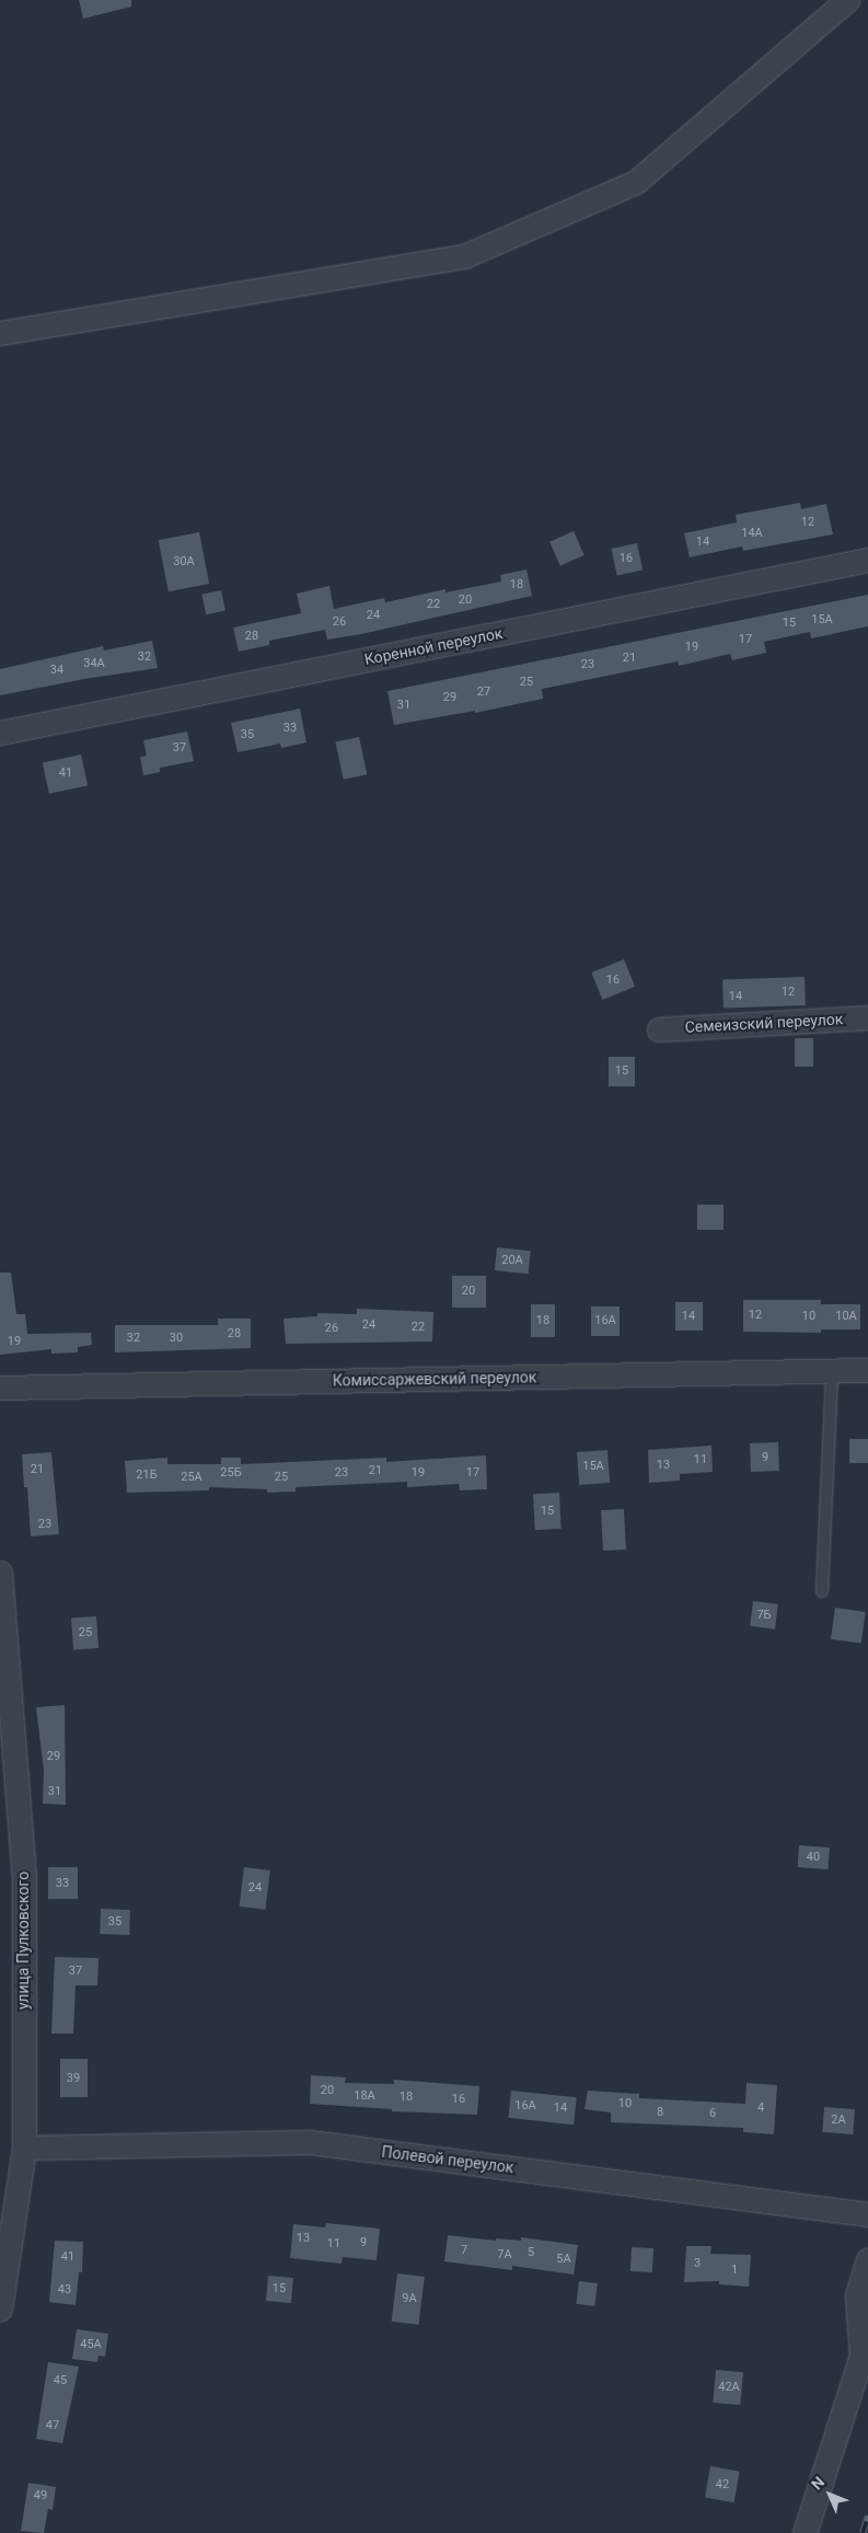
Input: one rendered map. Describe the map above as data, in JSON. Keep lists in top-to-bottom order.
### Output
{
  "streets": {
    "street": [
      "Коренной переулок",
      "Семеизский переулок",
      "Комиссаржевский переулок",
      "улица Пулковского",
      "Полевой переулок"
    ]
  },
  "crossings": [
    ["улица Пулковского", "Полевой переулок"]
  ],
  "house_numbers": [
    "12",
    "14А",
    "14",
    "16",
    "30А",
    "18",
    "20",
    "22",
    "24",
    "15А",
    "26",
    "15",
    "28",
    "17",
    "19",
    "32",
    "21",
    "34А",
    "23",
    "34",
    "25",
    "27",
    "29",
    "31",
    "33",
    "35",
    "37",
    "41",
    "16",
    "12",
    "14",
    "15",
    "20А",
    "20",
    "12",
    "14",
    "10",
    "10А",
    "18",
    "16А",
    "24",
    "22",
    "26",
    "28",
    "32",
    "30",
    "19",
    "9",
    "11",
    "13",
    "15А",
    "21",
    "21",
    "25Б",
    "23",
    "19",
    "17",
    "21Б",
    "25А",
    "25",
    "15",
    "23",
    "7Б",
    "25",
    "29",
    "31",
    "40",
    "33",
    "24",
    "35",
    "37",
    "39",
    "20",
    "18А",
    "18",
    "16",
    "10",
    "16А",
    "14",
    "4",
    "8",
    "6",
    "2А",
    "13",
    "9",
    "11",
    "7",
    "5",
    "7А",
    "41",
    "5А",
    "3",
    "1",
    "15",
    "43",
    "9А",
    "45А",
    "45",
    "42А",
    "47",
    "42",
    "49"
  ],
  "north": "top left"
}
